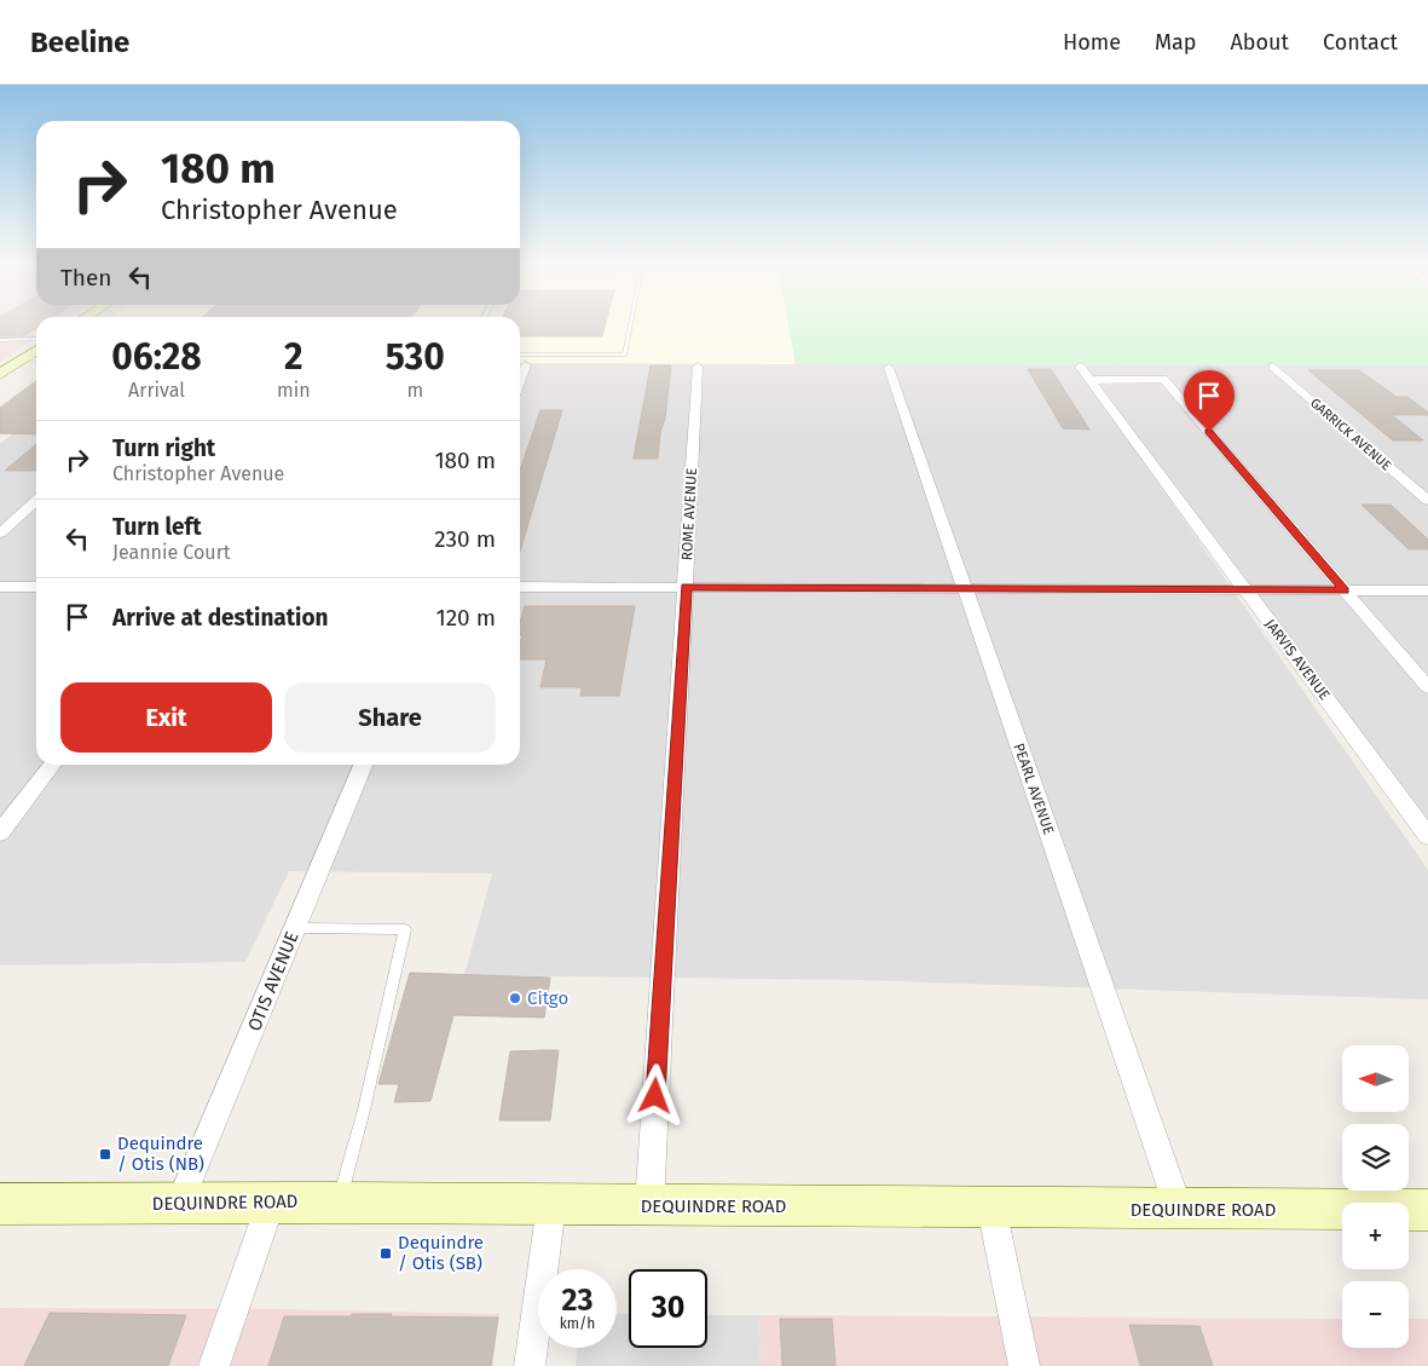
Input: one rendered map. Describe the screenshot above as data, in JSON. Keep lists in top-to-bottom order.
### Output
{
  "streets": {
    "main road": ["DEQUINDRE ROAD"],
    "street": [
      "GARRICK AVENUE",
      "ROME AVENUE",
      "JARVIS AVENUE",
      "PEARL AVENUE",
      "OTIS AVENUE"
    ]
  },
  "crossings": [
    ["ROME AVENUE", "DEQUINDRE ROAD"],
    ["PEARL AVENUE", "DEQUINDRE ROAD"],
    ["OTIS AVENUE", "DEQUINDRE ROAD"]
  ],
  "places": {
    "other": ["Citgo"],
    "transit": ["Dequindre / Otis (NB)", "Dequindre / Otis (SB)"]
  },
  "north": "left",
  "page": {
    "header": "Beeline",
    "nav": [
      "Home",
      "Map",
      "About",
      "Contact"
    ],
    "turn": ["180 m", "Christopher Avenue"],
    "then": "Then",
    "eta": [
      "06:28",
      "Arrival",
      "2",
      "min",
      "530",
      "m"
    ],
    "list": [
      {
        "name": "Turn right",
        "note": "Christopher Avenue",
        "value": "180 m"
      },
      {
        "name": "Turn left",
        "note": "Jeannie Court",
        "value": "230 m"
      },
      {
        "name": "Arrive at destination",
        "value": "120 m"
      }
    ],
    "buttons": ["Exit", "Share"],
    "map_buttons": ["+", "−"],
    "speed": "23 km/h",
    "limit": "30"
  }
}
